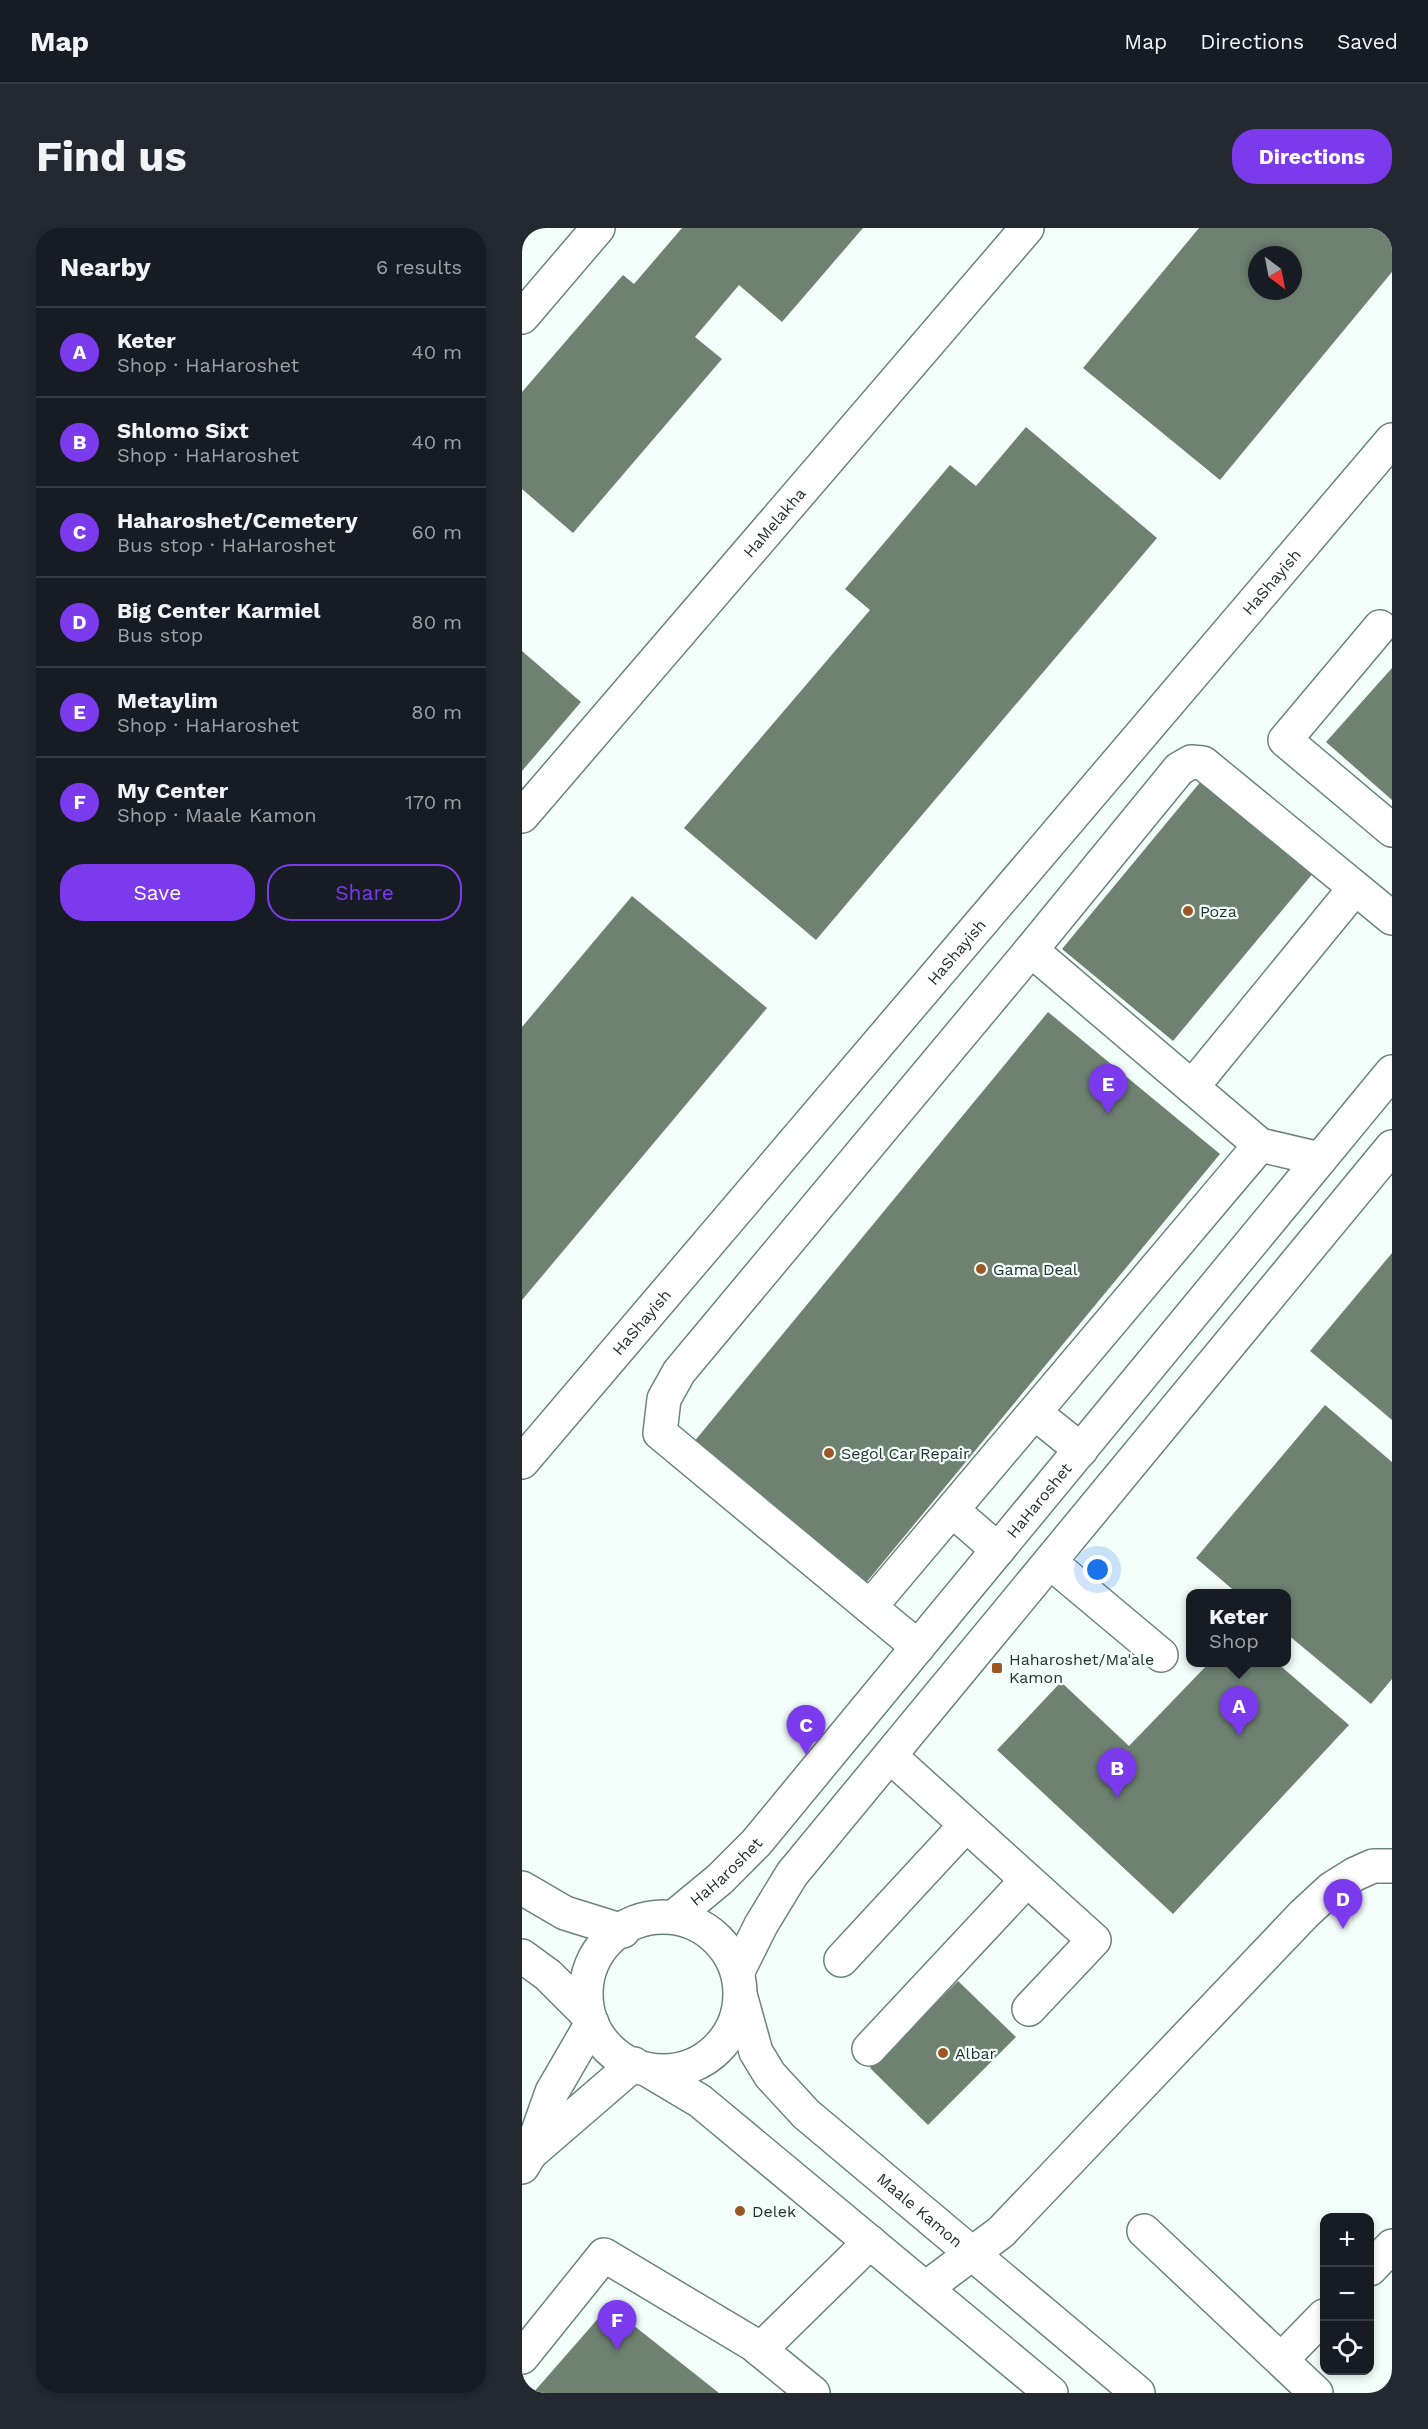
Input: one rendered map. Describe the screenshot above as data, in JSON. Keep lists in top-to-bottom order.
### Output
{
  "streets": {
    "street": [
      "HaMelakha",
      "HaShayish",
      "HaHaroshet",
      "Maale Kamon"
    ]
  },
  "crossings": [
    ["HaHaroshet", "Maale Kamon"]
  ],
  "places": {
    "other": [
      "Poza",
      "Gama Deal",
      "Segol Car Repair",
      "Albar",
      "Delek"
    ],
    "transit": ["Haharoshet/Ma'ale Kamon"]
  },
  "north": "bottom right",
  "page": {
    "header": "Map",
    "nav": ["Map", "Directions", "Saved"],
    "buttons": [
      "Directions",
      ["Save", "Share"]
    ],
    "title": "Find us",
    "heading": ["Nearby", "6 results"],
    "list": [
      {
        "mark": "A",
        "name": "Keter",
        "note": "Shop · HaHaroshet",
        "value": "40 m"
      },
      {
        "mark": "B",
        "name": "Shlomo Sixt",
        "note": "Shop · HaHaroshet",
        "value": "40 m"
      },
      {
        "mark": "C",
        "name": "Haharoshet/Cemetery",
        "note": "Bus stop · HaHaroshet",
        "value": "60 m"
      },
      {
        "mark": "D",
        "name": "Big Center Karmiel",
        "note": "Bus stop",
        "value": "80 m"
      },
      {
        "mark": "E",
        "name": "Metaylim",
        "note": "Shop · HaHaroshet",
        "value": "80 m"
      },
      {
        "mark": "F",
        "name": "My Center",
        "note": "Shop · Maale Kamon",
        "value": "170 m"
      }
    ],
    "pins": [
      "E",
      "A",
      "C",
      "B",
      "D",
      "F"
    ],
    "popup": ["Keter", "Shop"],
    "map_buttons": ["+", "−"]
  }
}
